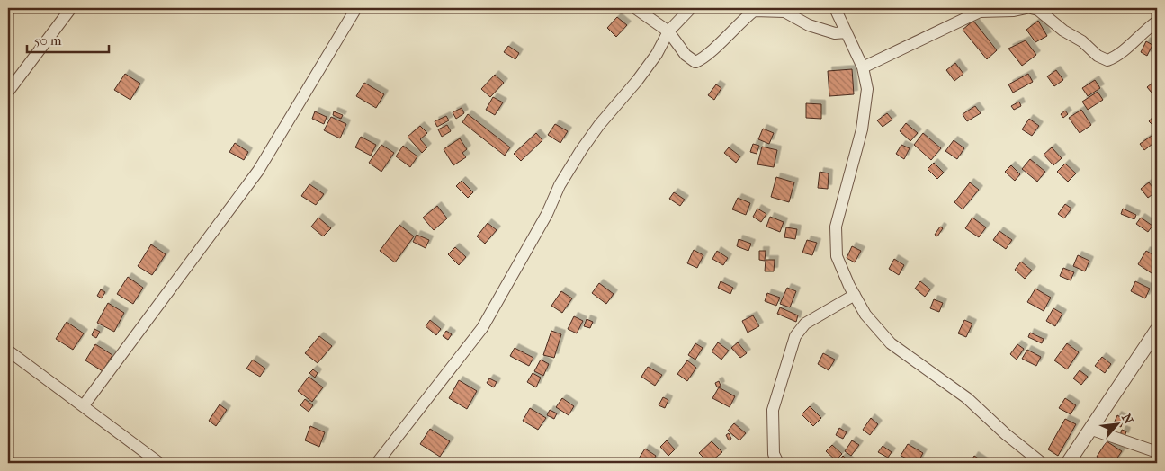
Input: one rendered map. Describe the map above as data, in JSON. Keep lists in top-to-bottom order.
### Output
{
  "scale_bar": "50 m",
  "north": "top right"
}
